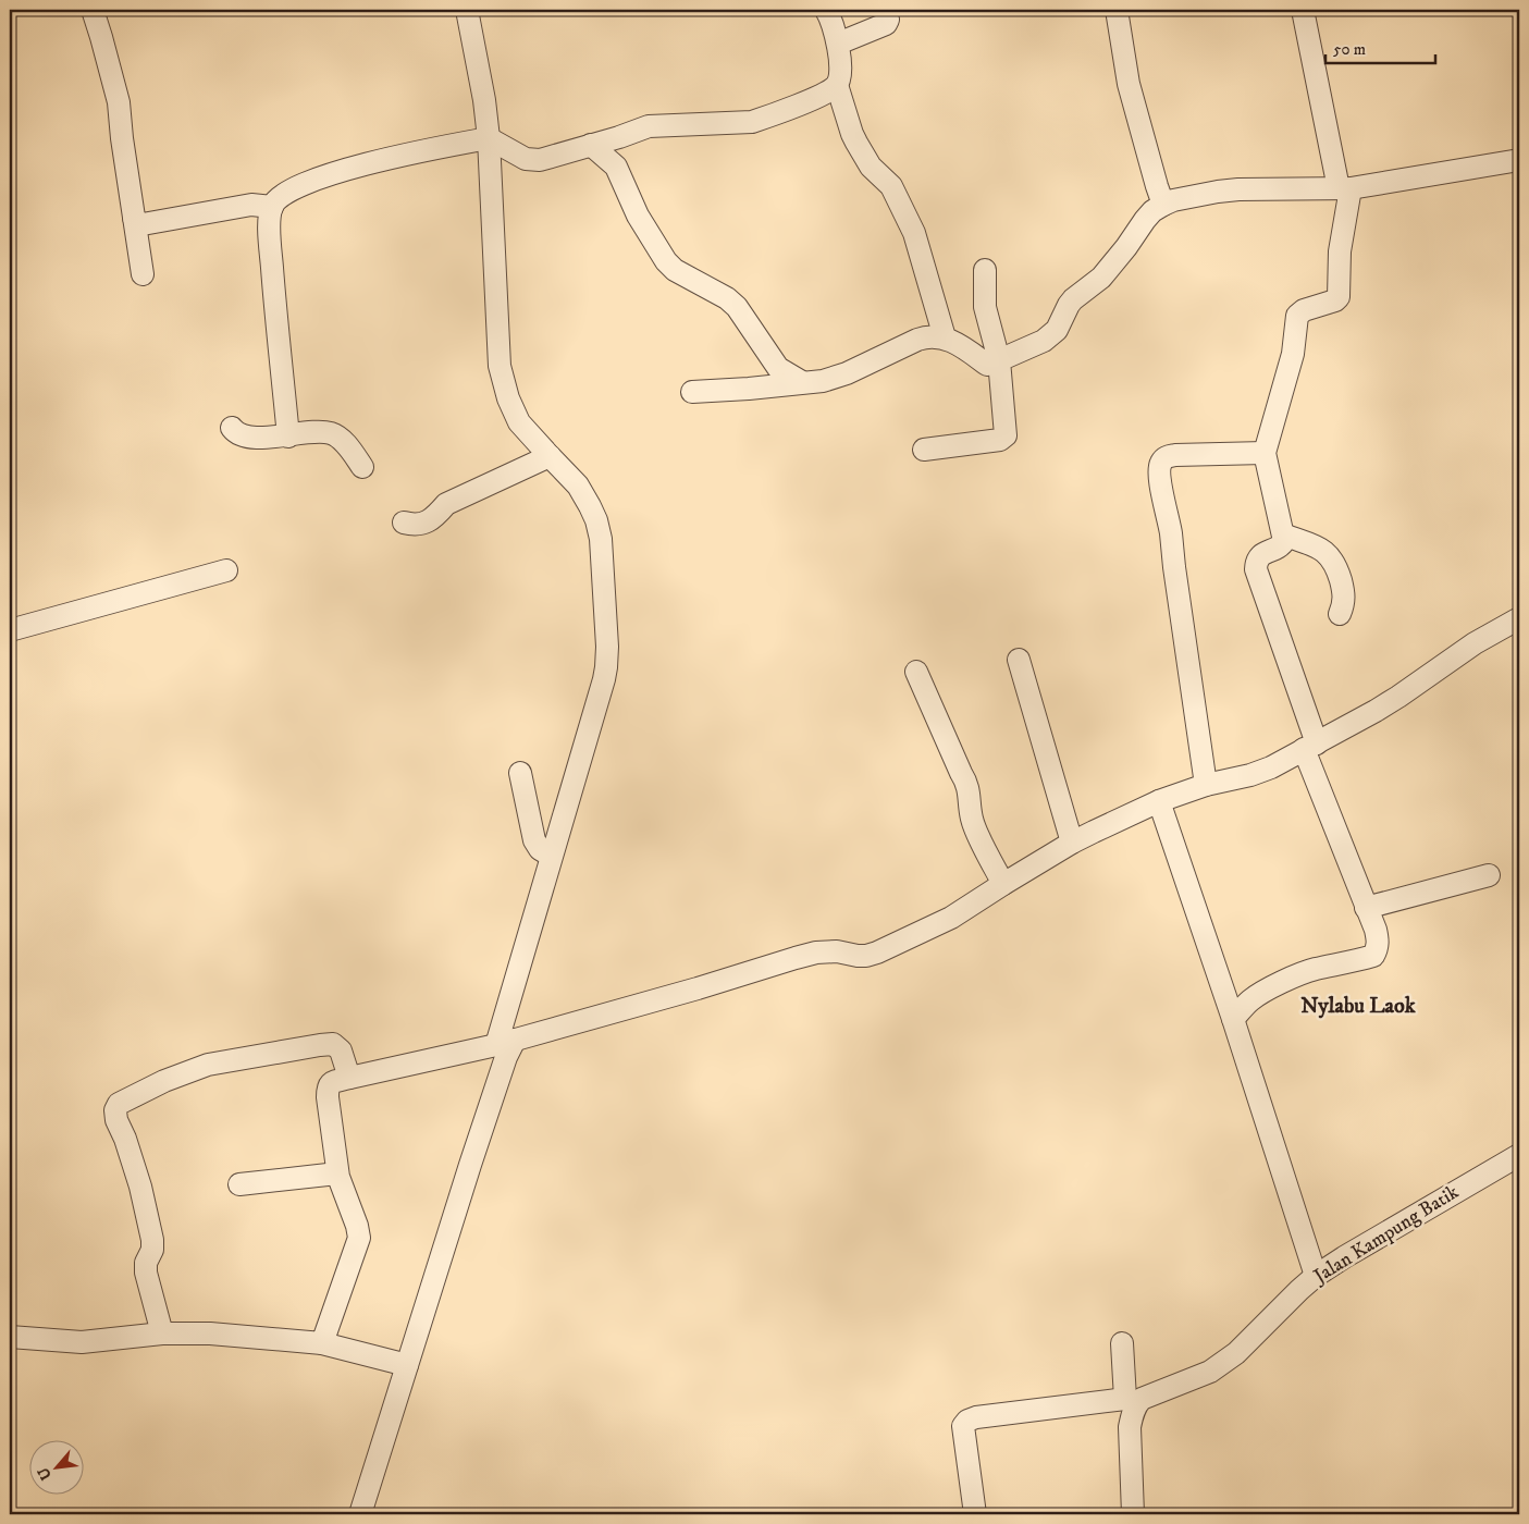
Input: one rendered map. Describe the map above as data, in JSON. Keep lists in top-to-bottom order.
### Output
{
  "streets": {
    "street": ["Jalan Kampung Batik"]
  },
  "districts": ["Nylabu Laok"],
  "scale_bar": "50 m",
  "north": "bottom left"
}
